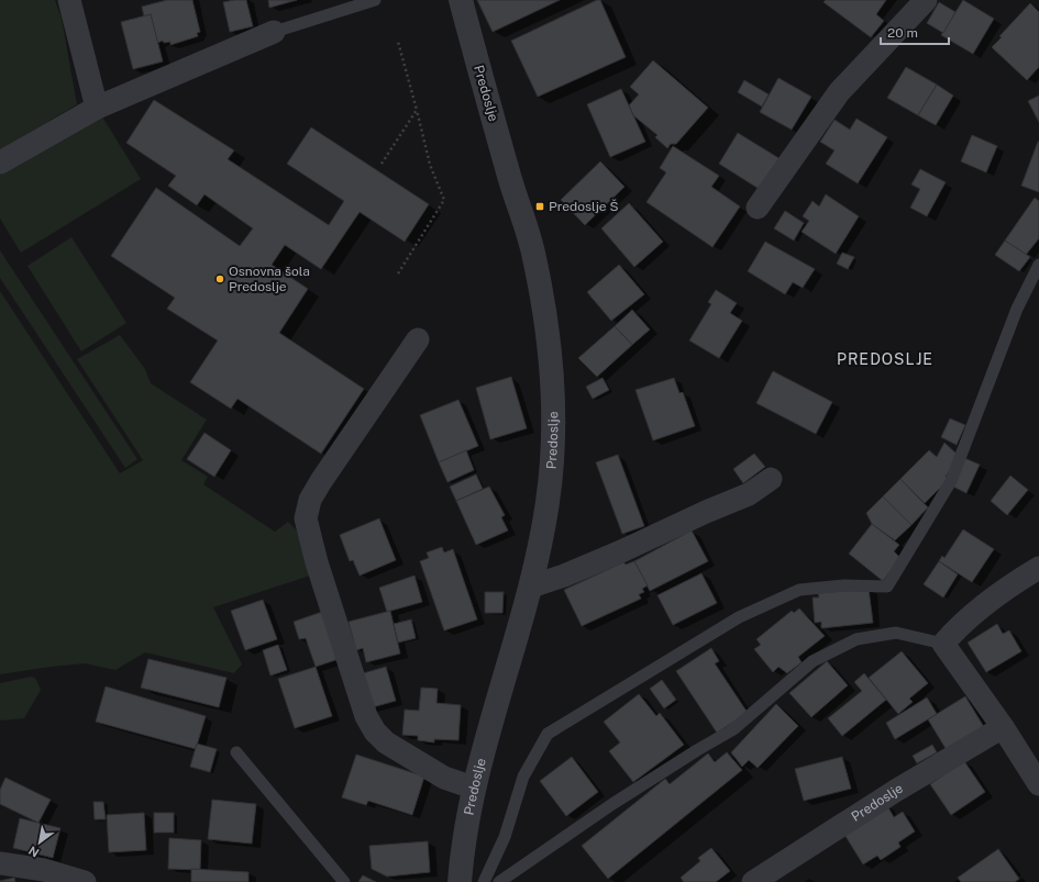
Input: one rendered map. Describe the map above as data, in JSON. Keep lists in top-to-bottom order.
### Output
{
  "streets": {
    "street": ["Predoslje"]
  },
  "districts": ["PREDOSLJE"],
  "places": {
    "transit": ["Predoslje Š"],
    "other": ["Osnovna šola Predoslje"]
  },
  "scale_bar": "20 m",
  "north": "bottom left"
}
